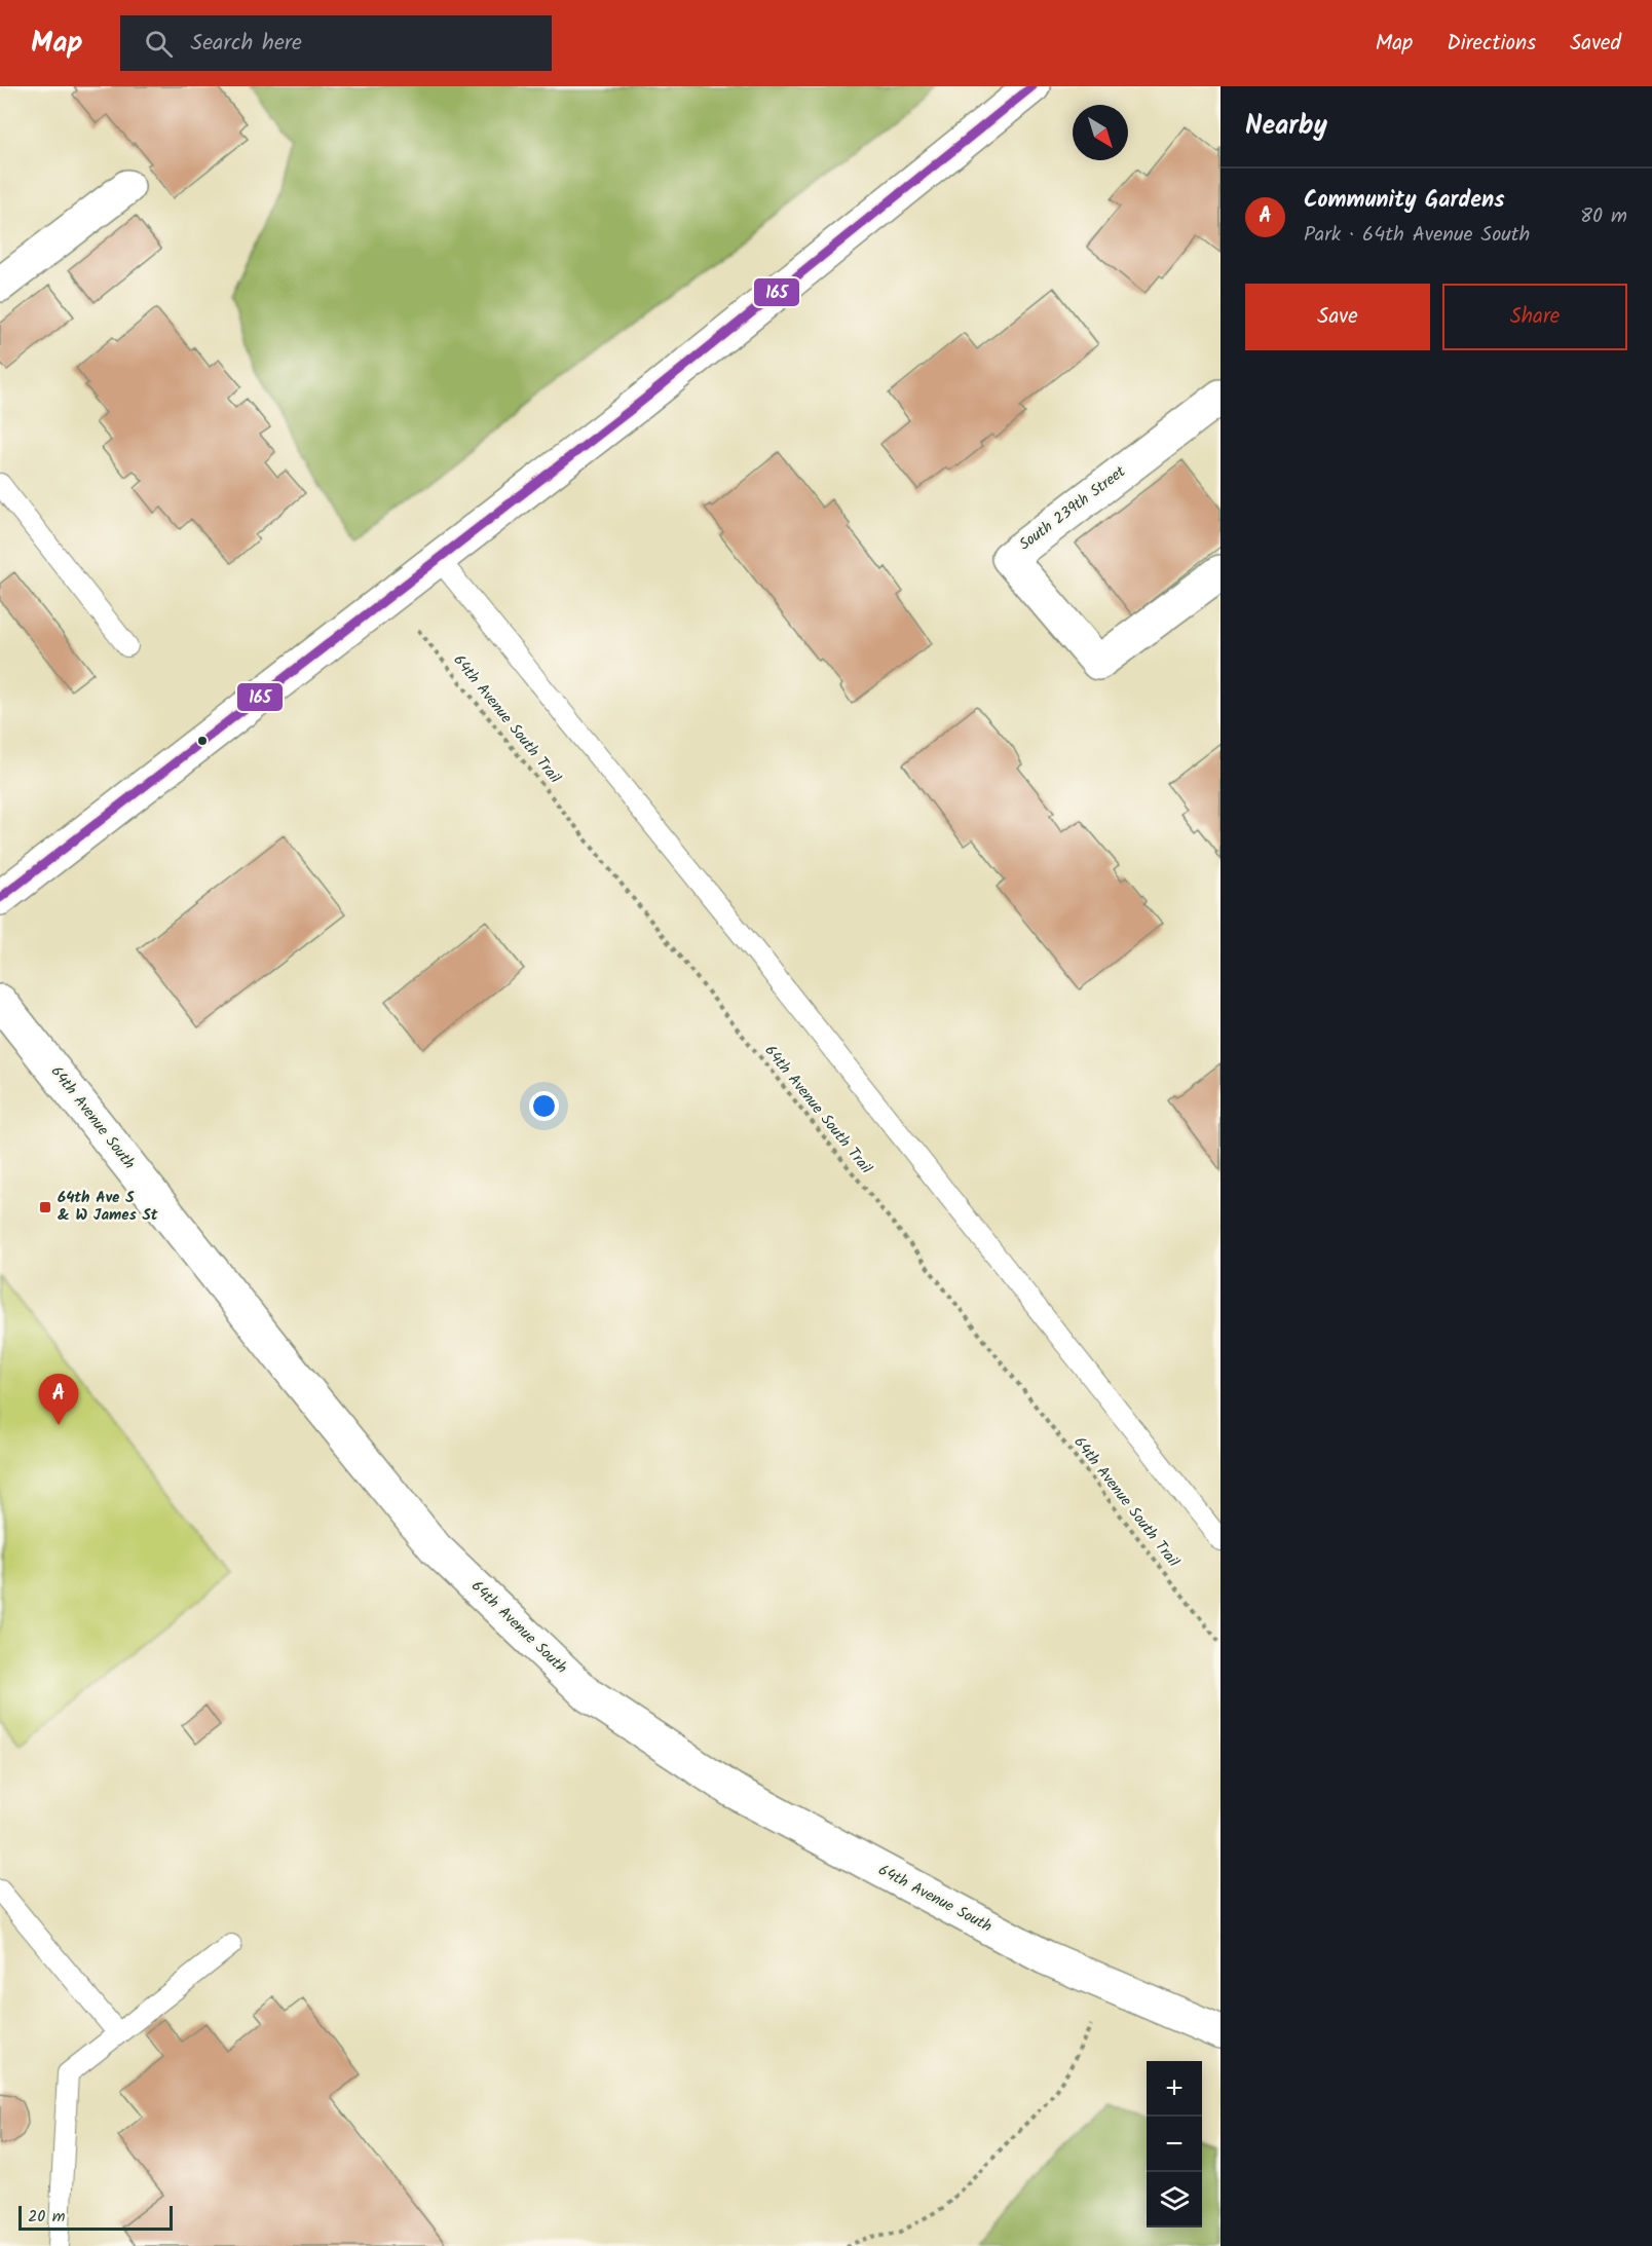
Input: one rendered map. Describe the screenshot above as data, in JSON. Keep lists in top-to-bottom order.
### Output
{
  "streets": {
    "street": ["South 239th Street", "64th Avenue South"],
    "path": ["64th Avenue South Trail"]
  },
  "places": {
    "transit": ["64th Ave S & W James St"]
  },
  "lines": ["transit line 165"],
  "scale_bar": "20 m",
  "north": "bottom right",
  "page": {
    "header": "Map",
    "search": "Search here",
    "nav": ["Map", "Directions", "Saved"],
    "heading": "Nearby",
    "list": [
      {
        "mark": "A",
        "name": "Community Gardens",
        "note": "Park · 64th Avenue South",
        "value": "80 m"
      }
    ],
    "buttons": ["Save", "Share"],
    "pins": "A",
    "map_buttons": ["+", "−"],
    "scale": "20 m"
  }
}
